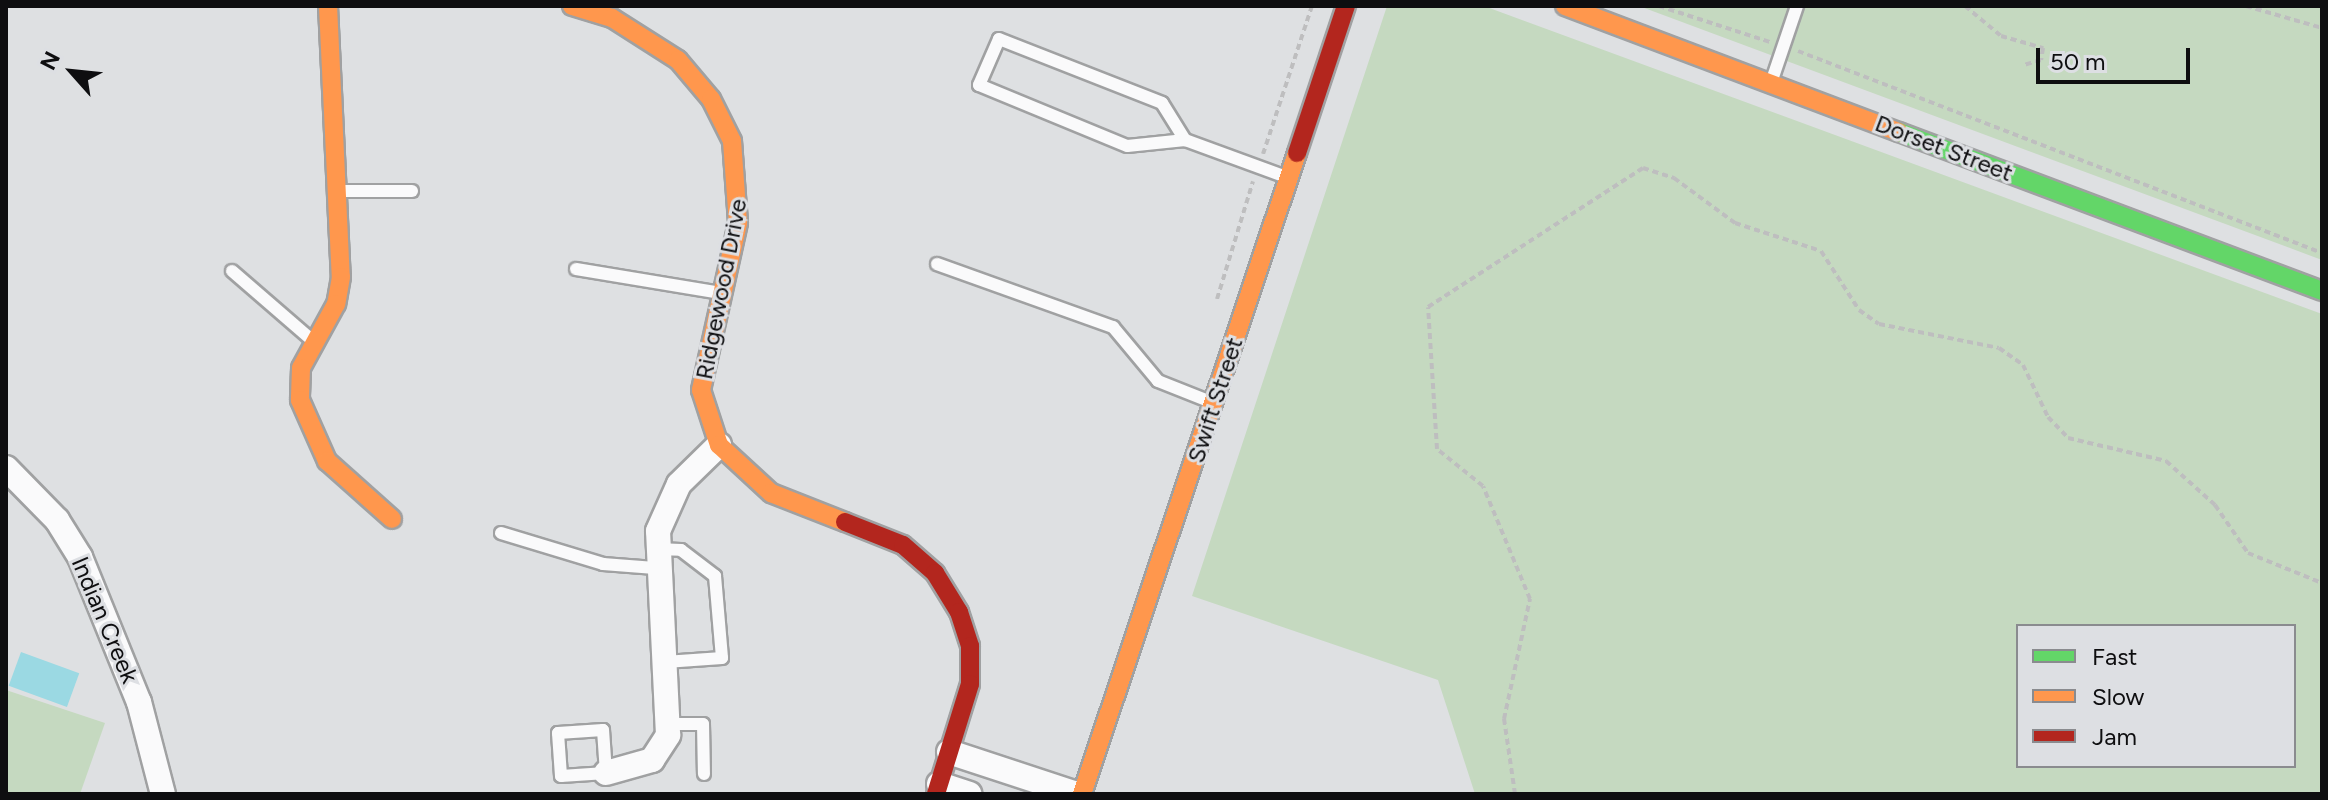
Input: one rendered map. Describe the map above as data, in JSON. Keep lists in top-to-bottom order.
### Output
{
  "streets": {
    "street": [
      "Dorset Street",
      "Ridgewood Drive",
      "Swift Street",
      "Indian Creek"
    ]
  },
  "legend": ["Fast", "Slow", "Jam"],
  "scale_bar": "50 m",
  "north": "top left"
}
